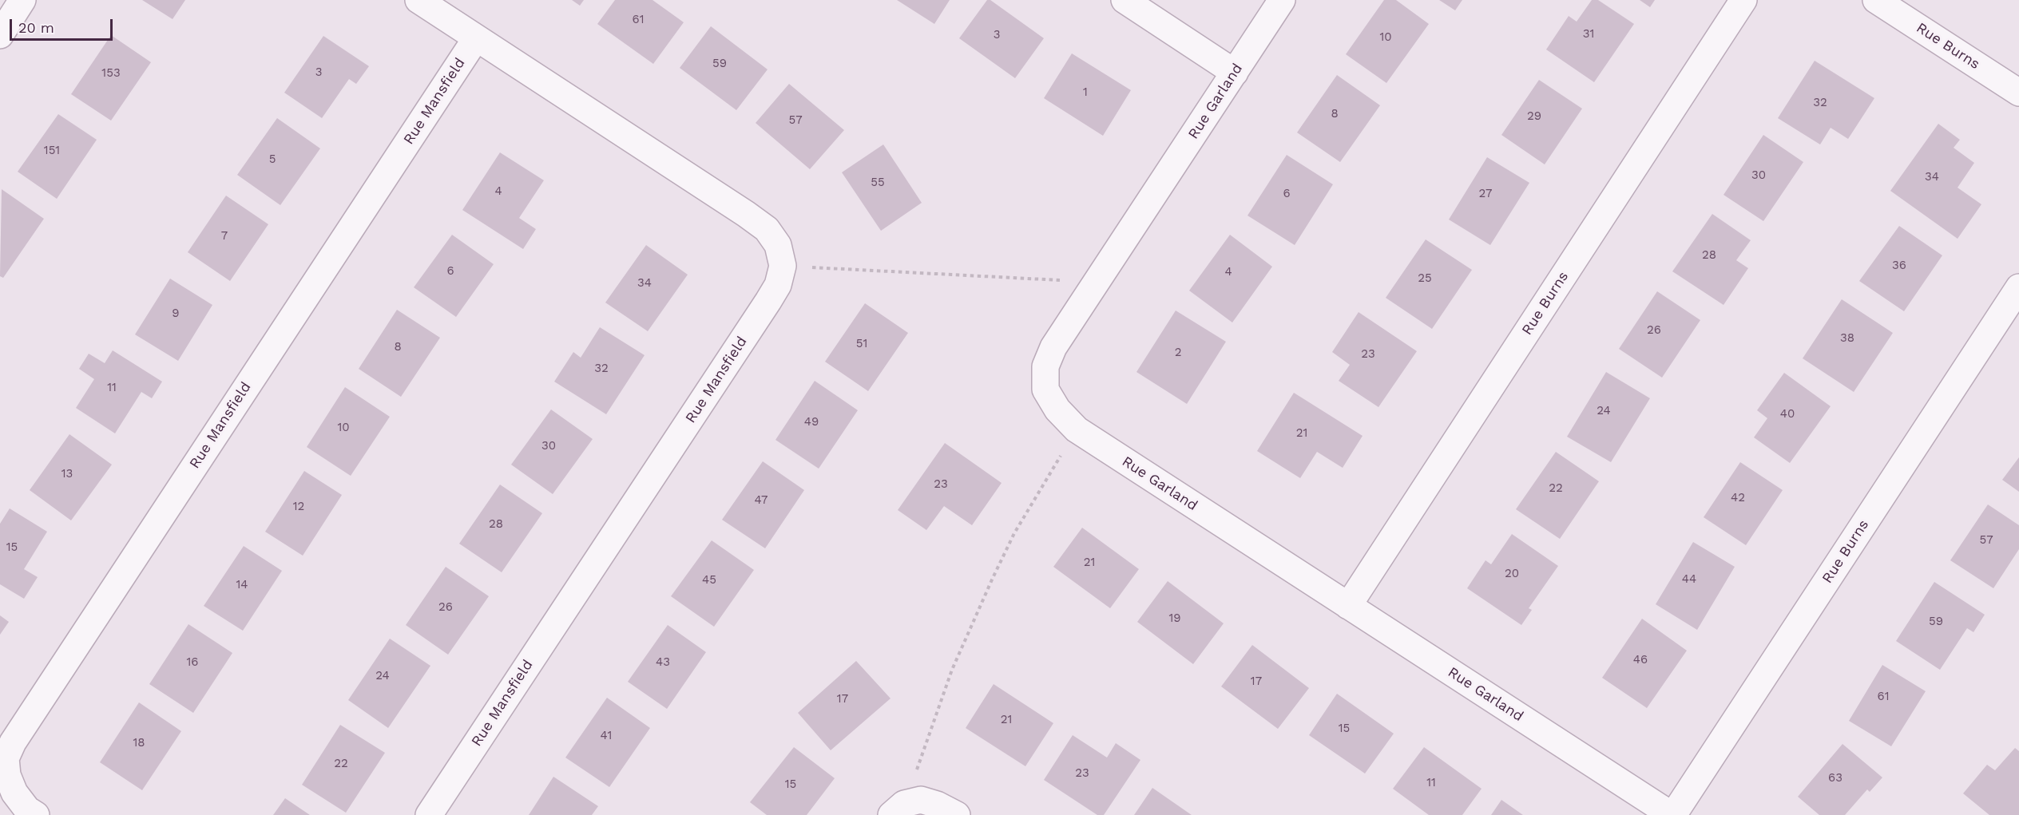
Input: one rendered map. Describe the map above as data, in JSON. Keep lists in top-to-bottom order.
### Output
{
  "streets": {
    "street": ["Rue Burns", "Rue Mansfield", "Rue Garland"]
  },
  "crossings": [
    ["Rue Burns", "Rue Garland"]
  ],
  "house_numbers": [
    "61",
    "31",
    "3",
    "10",
    "59",
    "3",
    "153",
    "1",
    "32",
    "8",
    "29",
    "57",
    "151",
    "5",
    "30",
    "34",
    "55",
    "4",
    "6",
    "27",
    "7",
    "28",
    "36",
    "6",
    "4",
    "25",
    "34",
    "9",
    "26",
    "38",
    "51",
    "8",
    "2",
    "23",
    "32",
    "11",
    "24",
    "40",
    "49",
    "10",
    "21",
    "30",
    "13",
    "23",
    "22",
    "42",
    "47",
    "12",
    "28",
    "57",
    "15",
    "21",
    "20",
    "44",
    "45",
    "14",
    "26",
    "19",
    "59",
    "46",
    "16",
    "43",
    "24",
    "17",
    "61",
    "17",
    "21",
    "15",
    "41",
    "18",
    "22",
    "23",
    "63",
    "11",
    "15"
  ],
  "scale_bar": "20 m"
}
